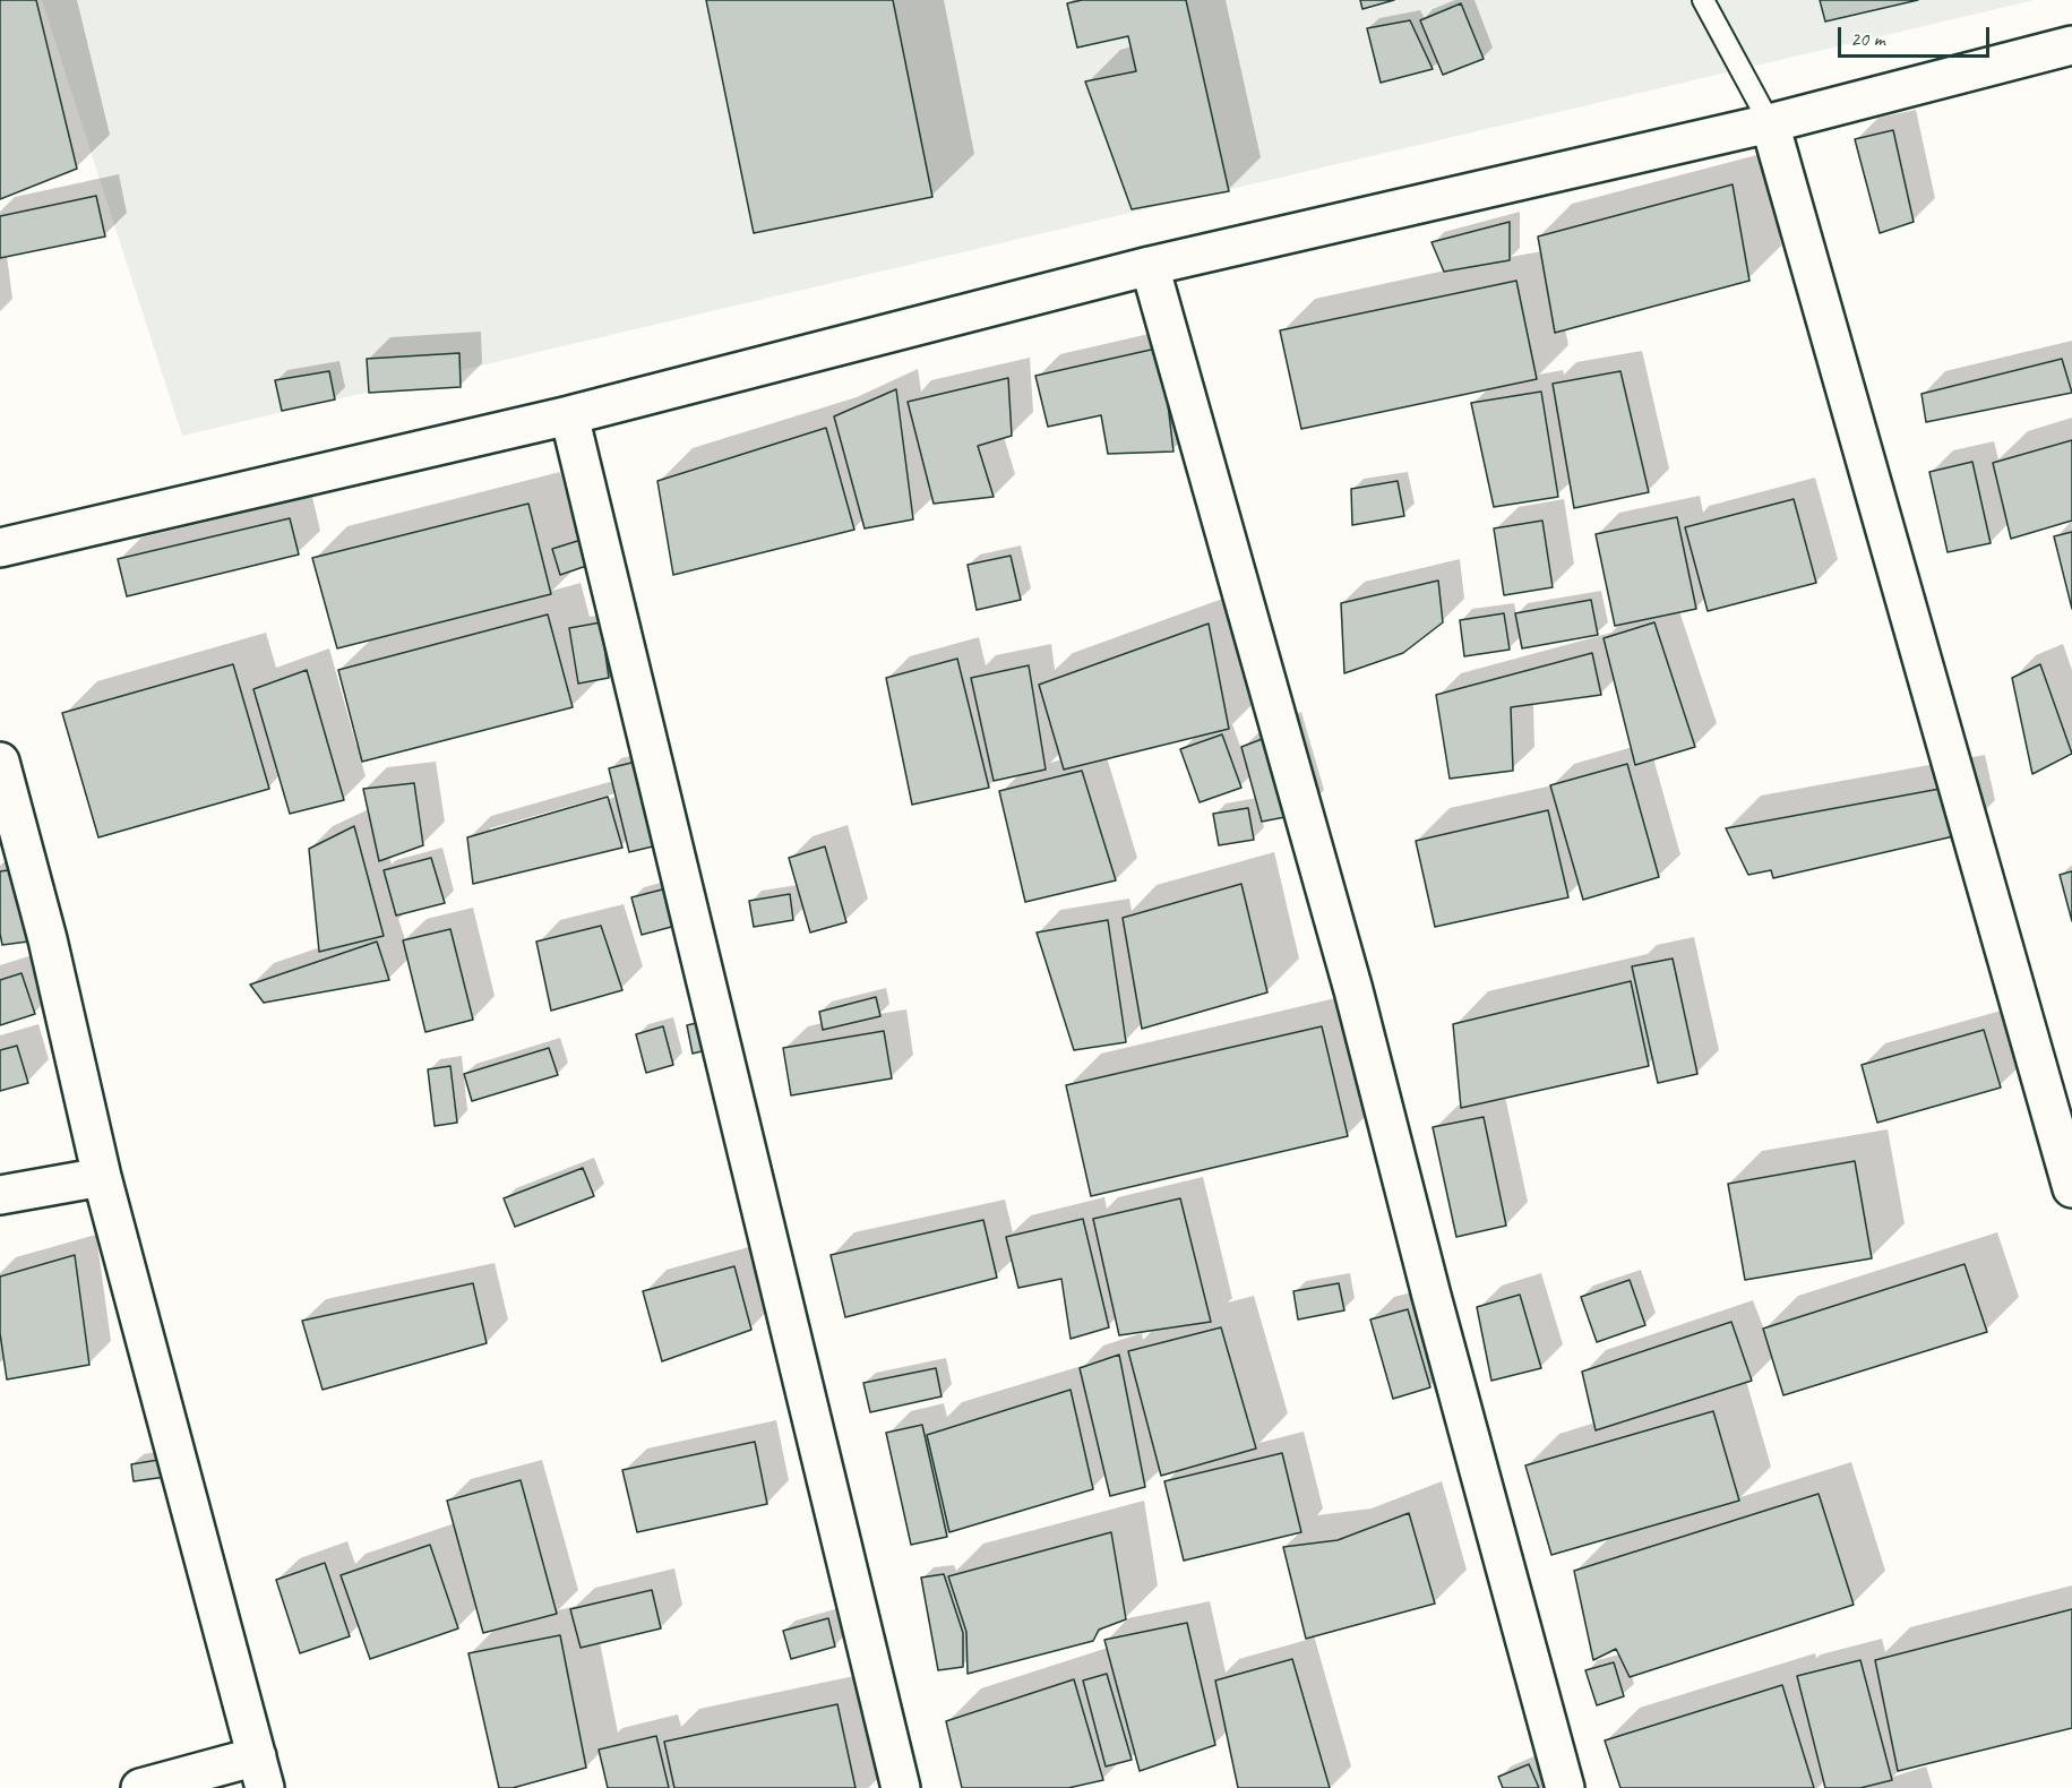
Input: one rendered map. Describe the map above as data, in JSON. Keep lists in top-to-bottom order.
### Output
{
  "scale_bar": "20 m"
}
